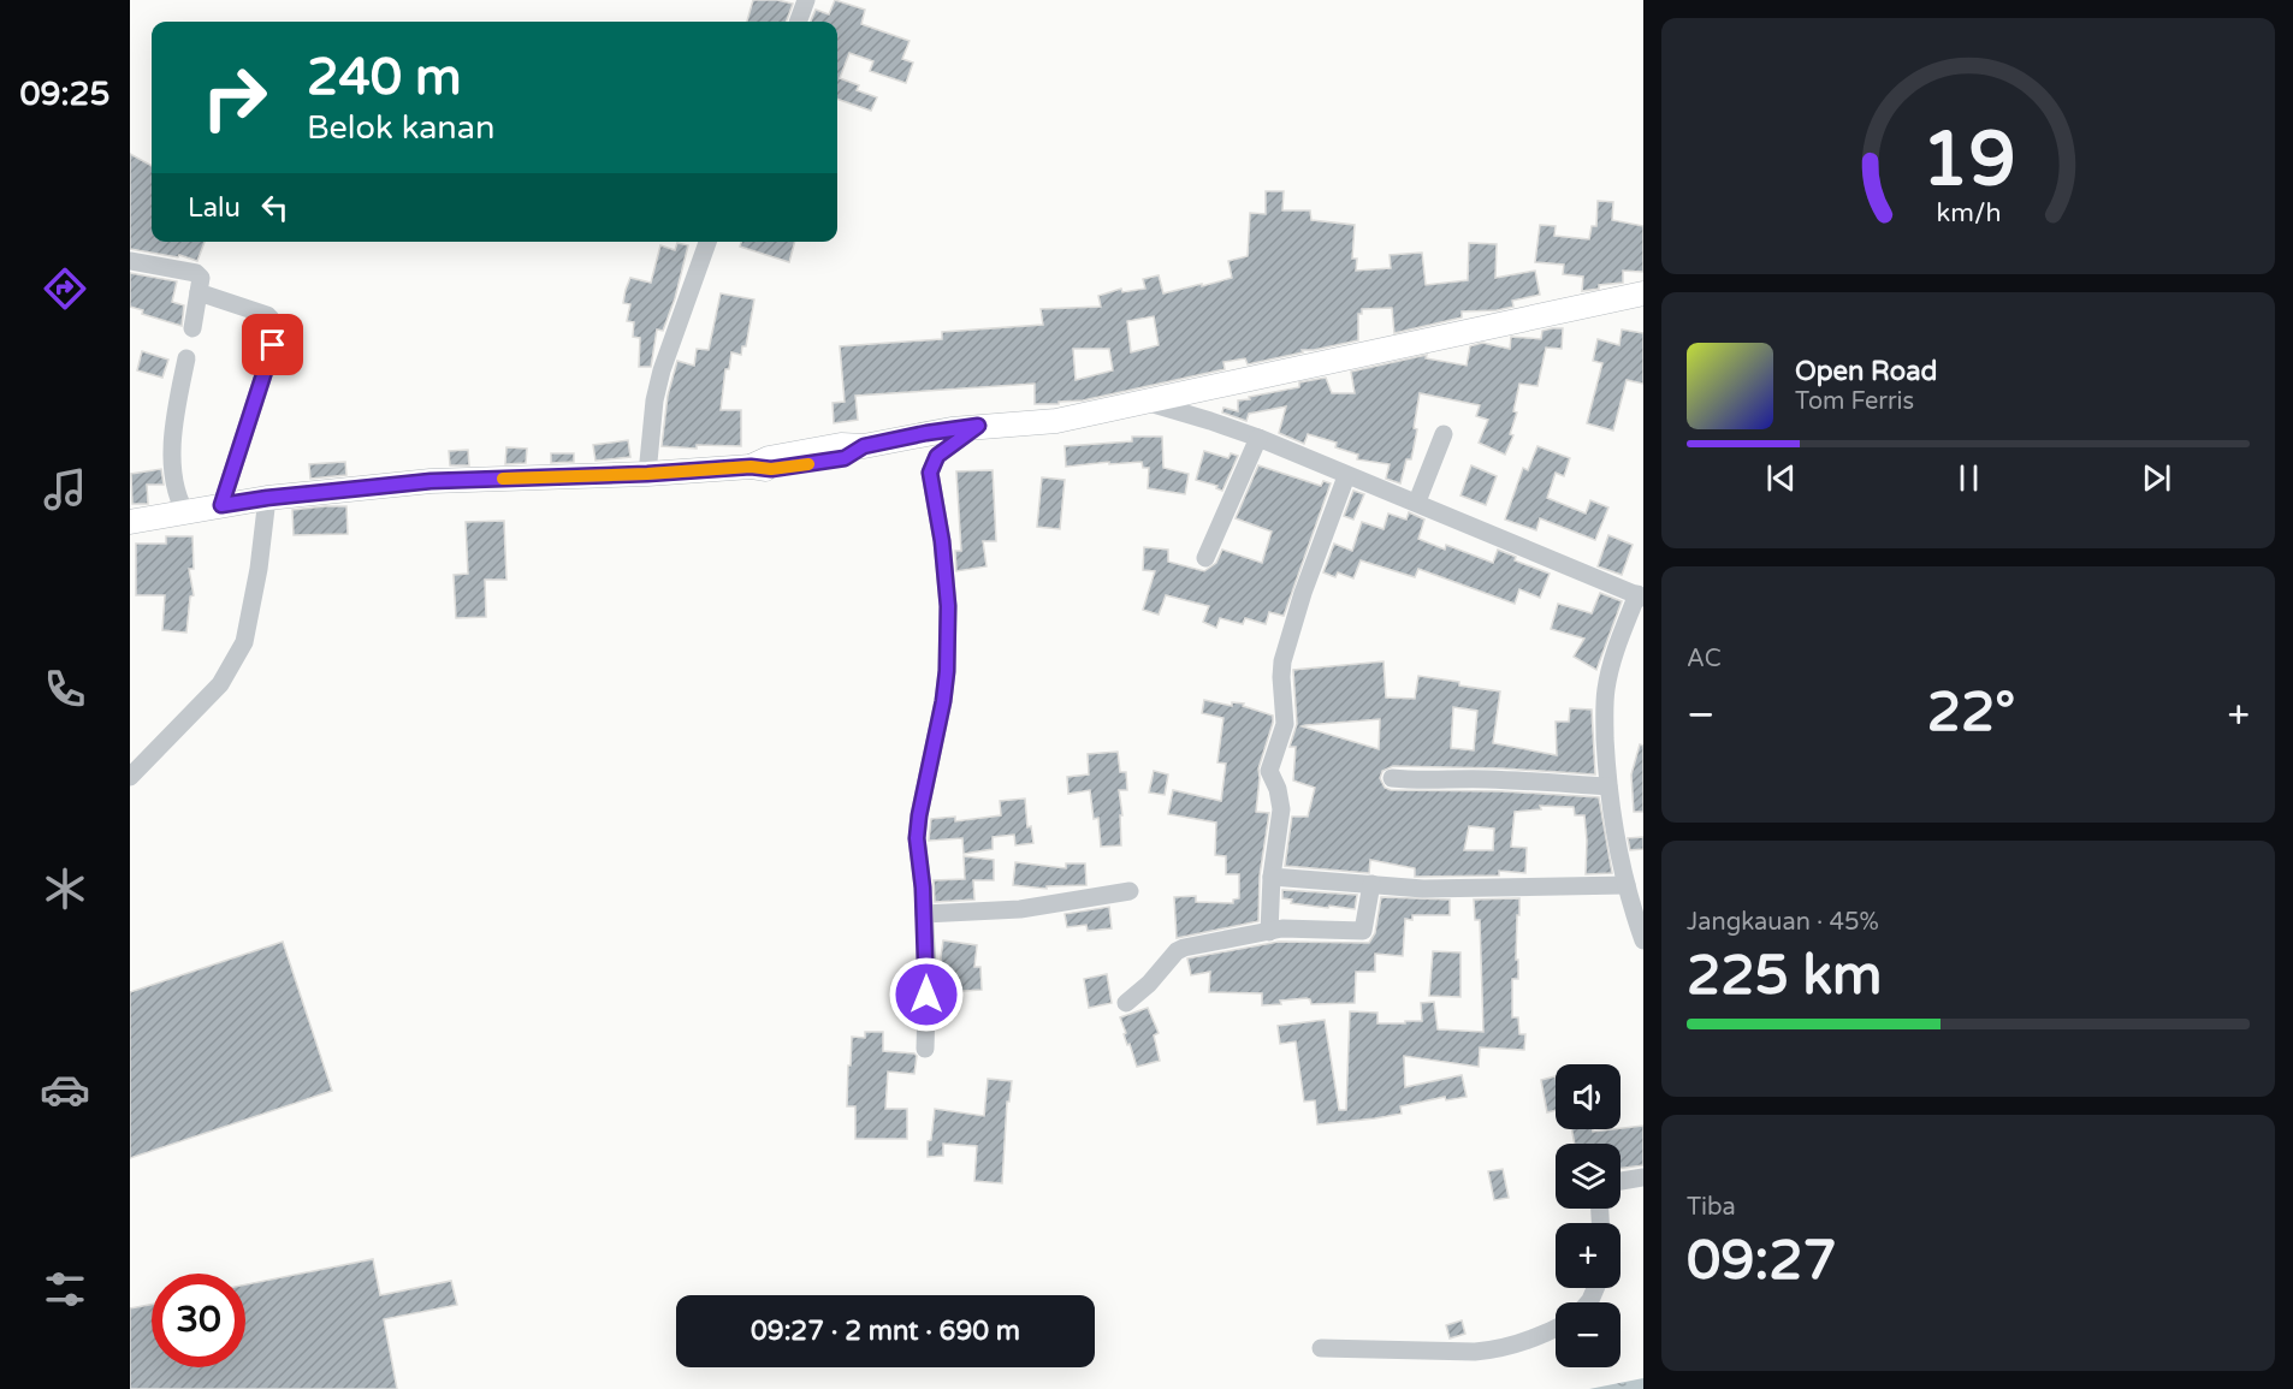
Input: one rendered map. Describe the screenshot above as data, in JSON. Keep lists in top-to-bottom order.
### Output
{
  "page": {
    "tabs": "09:25",
    "turn": ["240 m", "Belok kanan"],
    "then": "Lalu",
    "song": ["Open Road", "Tom Ferris"],
    "tile": [
      "AC",
      ["Jangkauan · 45%", "225 km"],
      ["Tiba", "09:27"]
    ],
    "heat": ["−", "22°", "+"],
    "map_buttons": ["+", "−"],
    "limit": "30",
    "trip": "09:27 · 2 mnt · 690 m",
    "gauge": ["19", "km/h"]
  }
}
